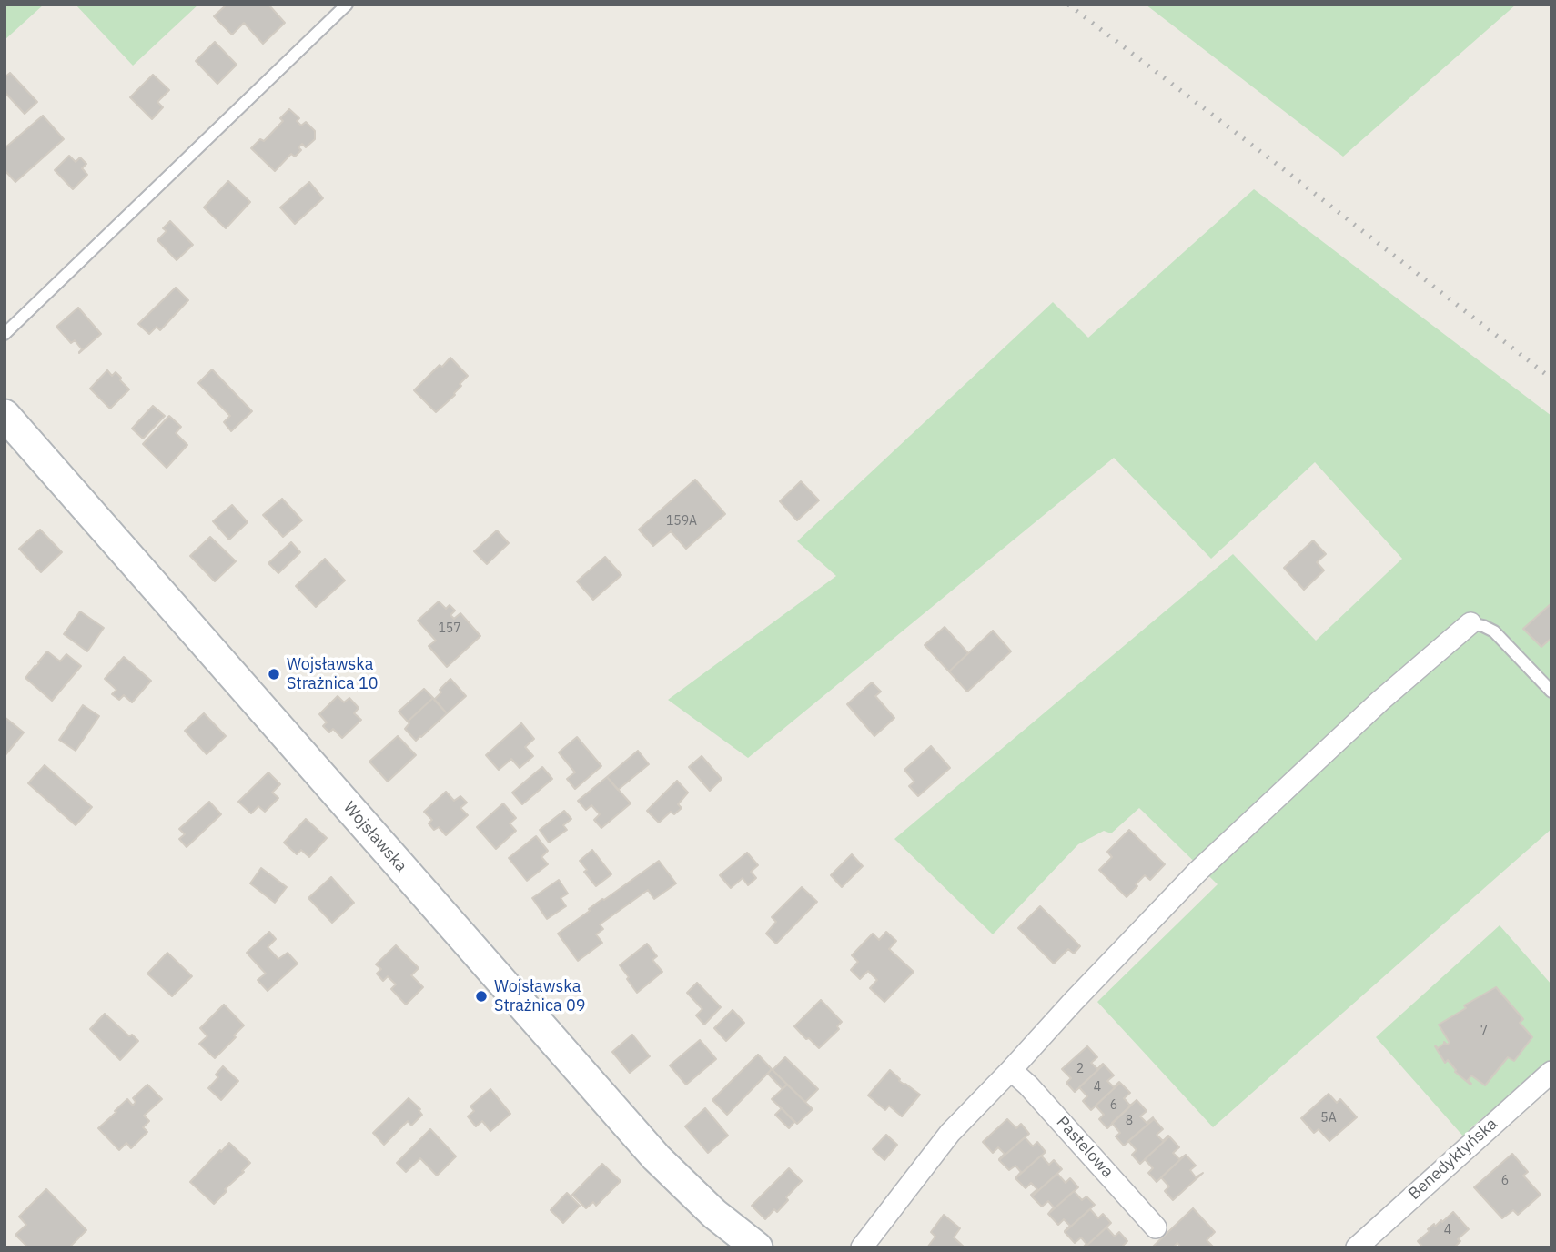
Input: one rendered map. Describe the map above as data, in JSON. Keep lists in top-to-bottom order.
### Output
{
  "streets": {
    "street": ["Wojsławska", "Pastelowa", "Benedyktyńska"]
  },
  "places": ["Wojsławska Strażnica 10", "Wojsławska Strażnica 09"],
  "house_numbers": [
    "159A",
    "157",
    "7",
    "2",
    "4",
    "6",
    "5A",
    "8",
    "6",
    "4"
  ]
}
